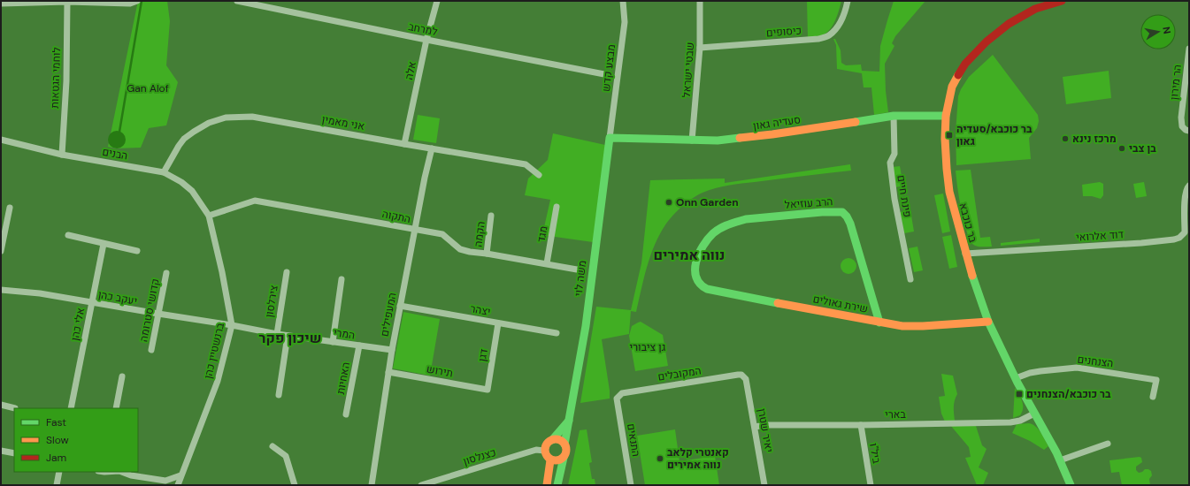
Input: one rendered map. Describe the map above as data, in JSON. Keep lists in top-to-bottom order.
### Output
{
  "streets": {
    "street": [
      "למרחב",
      "כיסופים",
      "מבצע קדש",
      "שבטי ישראל",
      "אלה",
      "לוחמי הגטאות",
      "הר מירון",
      "אני מאמין",
      "סעדיה גאון",
      "הבנים",
      "פינת חיים",
      "הרב עוזיאל",
      "התקוה",
      "בר כוכבא",
      "הקמה",
      "מגד",
      "דוד אלרואי",
      "משה לוי",
      "יעקב כהן",
      "צירלסון",
      "שירת גאולים",
      "קדושי סטרומה",
      "יצהר",
      "המעפילים",
      "אלי כהן",
      "המרי",
      "ברנשטיין כהן",
      "דגן",
      "הצנחנים",
      "תירוש",
      "המקובלים",
      "האחיות",
      "בארי",
      "יאיר שטרן",
      "התנאים",
      "ביל\"ו",
      "כצנלסון"
    ]
  },
  "crossings": [
    ["למרחב", "אלה"],
    ["כיסופים", "שבטי ישראל"],
    ["מבצע קדש", "סעדיה גאון"],
    ["מבצע קדש", "משה לוי"],
    ["שבטי ישראל", "סעדיה גאון"],
    ["אלה", "אני מאמין"],
    ["לוחמי הגטאות", "הבנים"],
    ["אני מאמין", "הבנים"],
    ["אני מאמין", "המעפילים"],
    ["סעדיה גאון", "פינת חיים"],
    ["סעדיה גאון", "בר כוכבא"],
    ["סעדיה גאון", "משה לוי"],
    ["הבנים", "התקוה"],
    ["הבנים", "ברנשטיין כהן"],
    ["הרב עוזיאל", "שירת גאולים"],
    ["התקוה", "הקמה"],
    ["התקוה", "מגד"],
    ["התקוה", "המעפילים"],
    ["התקוה", "ברנשטיין כהן"],
    ["בר כוכבא", "דוד אלרואי"],
    ["בר כוכבא", "שירת גאולים"],
    ["בר כוכבא", "הצנחנים"],
    ["בר כוכבא", "בארי"],
    ["משה לוי", "כצנלסון"],
    ["יעקב כהן", "קדושי סטרומה"],
    ["יעקב כהן", "אלי כהן"],
    ["יעקב כהן", "המרי"],
    ["יעקב כהן", "ברנשטיין כהן"],
    ["צירלסון", "המרי"],
    ["יצהר", "המעפילים"],
    ["יצהר", "דגן"],
    ["המעפילים", "המרי"],
    ["המעפילים", "תירוש"],
    ["המרי", "ברנשטיין כהן"],
    ["המרי", "האחיות"],
    ["דגן", "תירוש"],
    ["המקובלים", "יאיר שטרן"],
    ["המקובלים", "התנאים"],
    ["בארי", "יאיר שטרן"],
    ["בארי", "ביל\"ו"]
  ],
  "districts": ["נווה אמירים", "שיכון פקר"],
  "parks": ["Gan Alof", "גן ציבורי"],
  "places": {
    "transit": ["בר כוכבא/סעדיה גאון", "בר כוכבא/הצנחנים"],
    "other": [
      "מרכז נינא",
      "בן צבי",
      "Onn Garden",
      "קאנטרי קלאב נווה אמירים"
    ]
  },
  "legend": ["Fast", "Slow", "Jam"],
  "north": "right"
}
